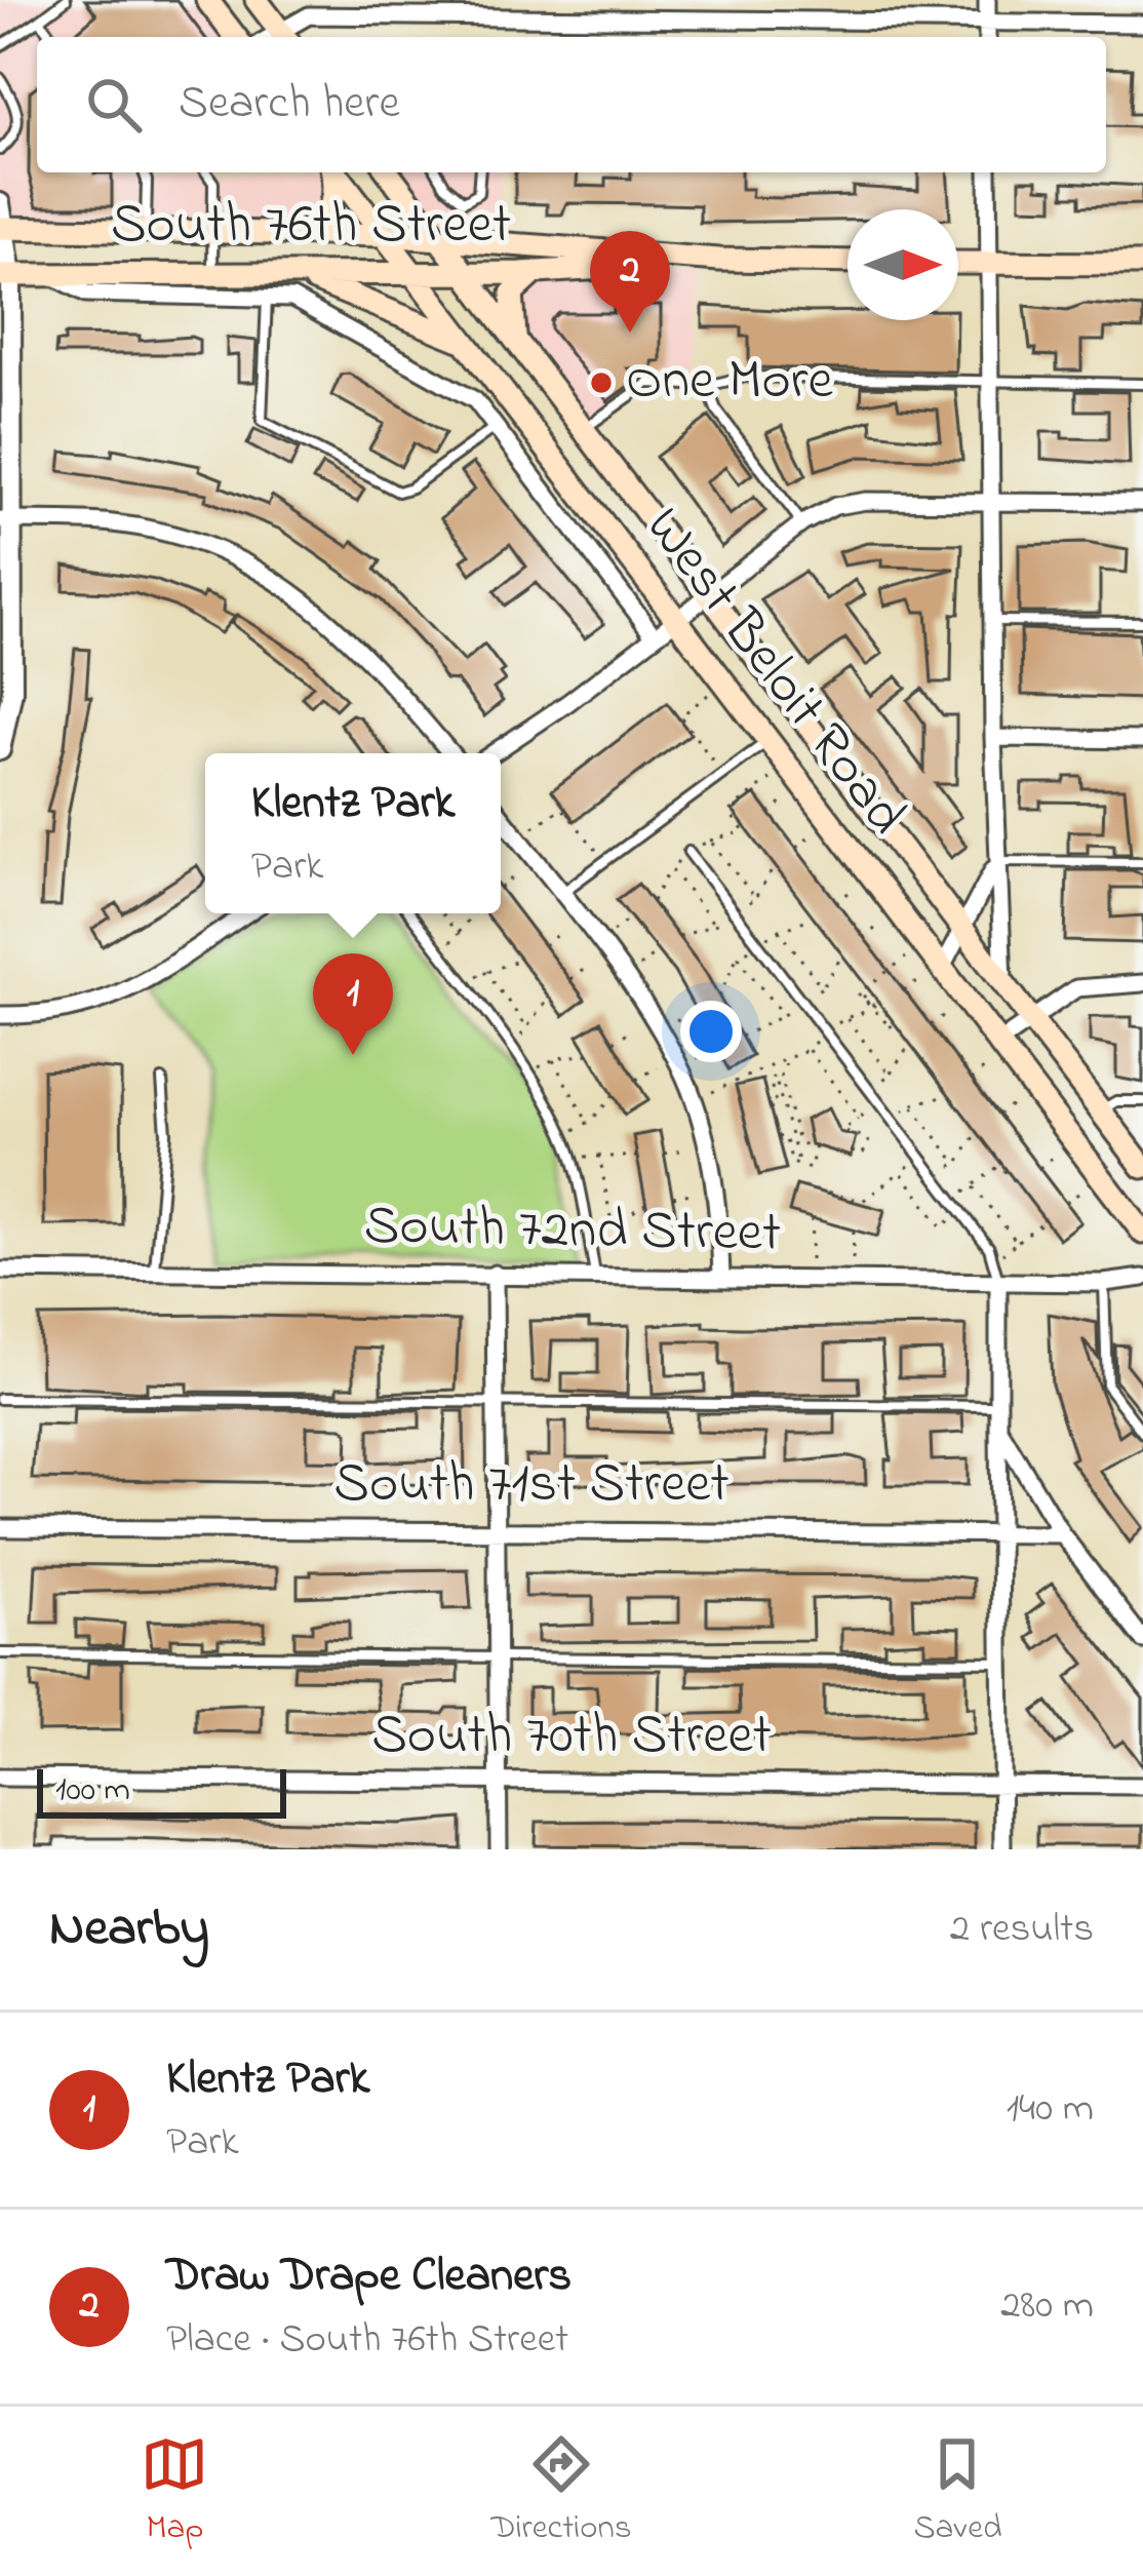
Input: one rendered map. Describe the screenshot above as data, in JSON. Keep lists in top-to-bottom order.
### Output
{
  "streets": {
    "main road": ["South 76th Street", "West Beloit Road"],
    "street": ["South 72nd Street", "South 71st Street", "South 70th Street"]
  },
  "crossings": [
    ["South 76th Street", "West Beloit Road"]
  ],
  "places": ["One More"],
  "scale_bar": "100 m",
  "north": "right",
  "page": {
    "search": "Search here",
    "pins": ["2", "1"],
    "popup": ["Klentz Park", "Park"],
    "scale": "100 m",
    "heading": ["Nearby", "2 results"],
    "list": [
      {
        "mark": "1",
        "name": "Klentz Park",
        "note": "Park",
        "value": "140 m"
      },
      {
        "mark": "2",
        "name": "Draw Drape Cleaners",
        "note": "Place · South 76th Street",
        "value": "280 m"
      }
    ],
    "nav": ["Map", "Directions", "Saved"]
  }
}
